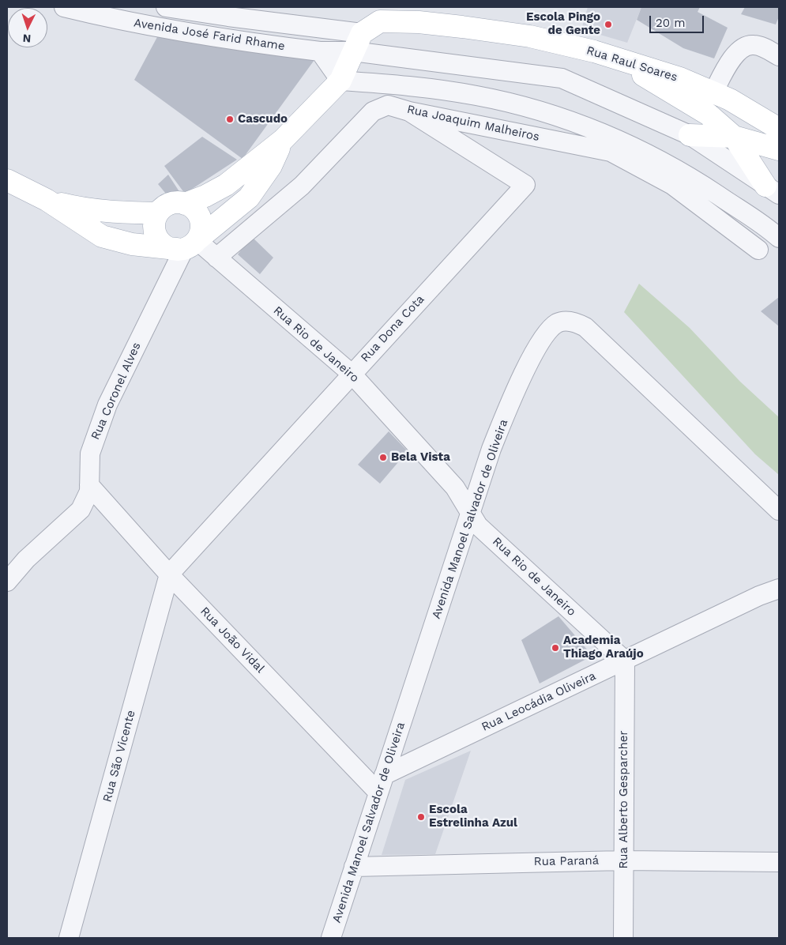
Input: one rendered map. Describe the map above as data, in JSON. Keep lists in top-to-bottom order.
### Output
{
  "streets": {
    "main road": ["Rua Raul Soares"],
    "street": [
      "Avenida José Farid Rhame",
      "Rua Joaquim Malheiros",
      "Rua Dona Cota",
      "Rua Rio de Janeiro",
      "Rua Coronel Alves",
      "Avenida Manoel Salvador de Oliveira",
      "Rua João Vidal",
      "Rua Leocádia Oliveira",
      "Rua São Vicente",
      "Rua Alberto Gesparcher",
      "Rua Paraná"
    ]
  },
  "crossings": [
    ["Avenida José Farid Rhame", "Rua Raul Soares"],
    ["Rua Joaquim Malheiros", "Rua Dona Cota"],
    ["Rua Joaquim Malheiros", "Rua Rio de Janeiro"],
    ["Rua Dona Cota", "Rua Rio de Janeiro"],
    ["Rua Dona Cota", "Rua João Vidal"],
    ["Rua Dona Cota", "Rua São Vicente"],
    ["Rua Rio de Janeiro", "Rua Coronel Alves"],
    ["Rua Rio de Janeiro", "Avenida Manoel Salvador de Oliveira"],
    ["Rua Rio de Janeiro", "Rua Leocádia Oliveira"],
    ["Rua Rio de Janeiro", "Rua Alberto Gesparcher"],
    ["Rua Coronel Alves", "Rua João Vidal"],
    ["Avenida Manoel Salvador de Oliveira", "Rua João Vidal"],
    ["Avenida Manoel Salvador de Oliveira", "Rua Leocádia Oliveira"],
    ["Avenida Manoel Salvador de Oliveira", "Rua Paraná"],
    ["Rua João Vidal", "Rua São Vicente"],
    ["Rua Leocádia Oliveira", "Rua Alberto Gesparcher"],
    ["Rua Alberto Gesparcher", "Rua Paraná"]
  ],
  "places": [
    "Escola Pingo de Gente",
    "Cascudo",
    "Bela Vista",
    "Academia Thiago Araújo",
    "Escola Estrelinha Azul"
  ],
  "scale_bar": "20 m",
  "north": "bottom"
}
